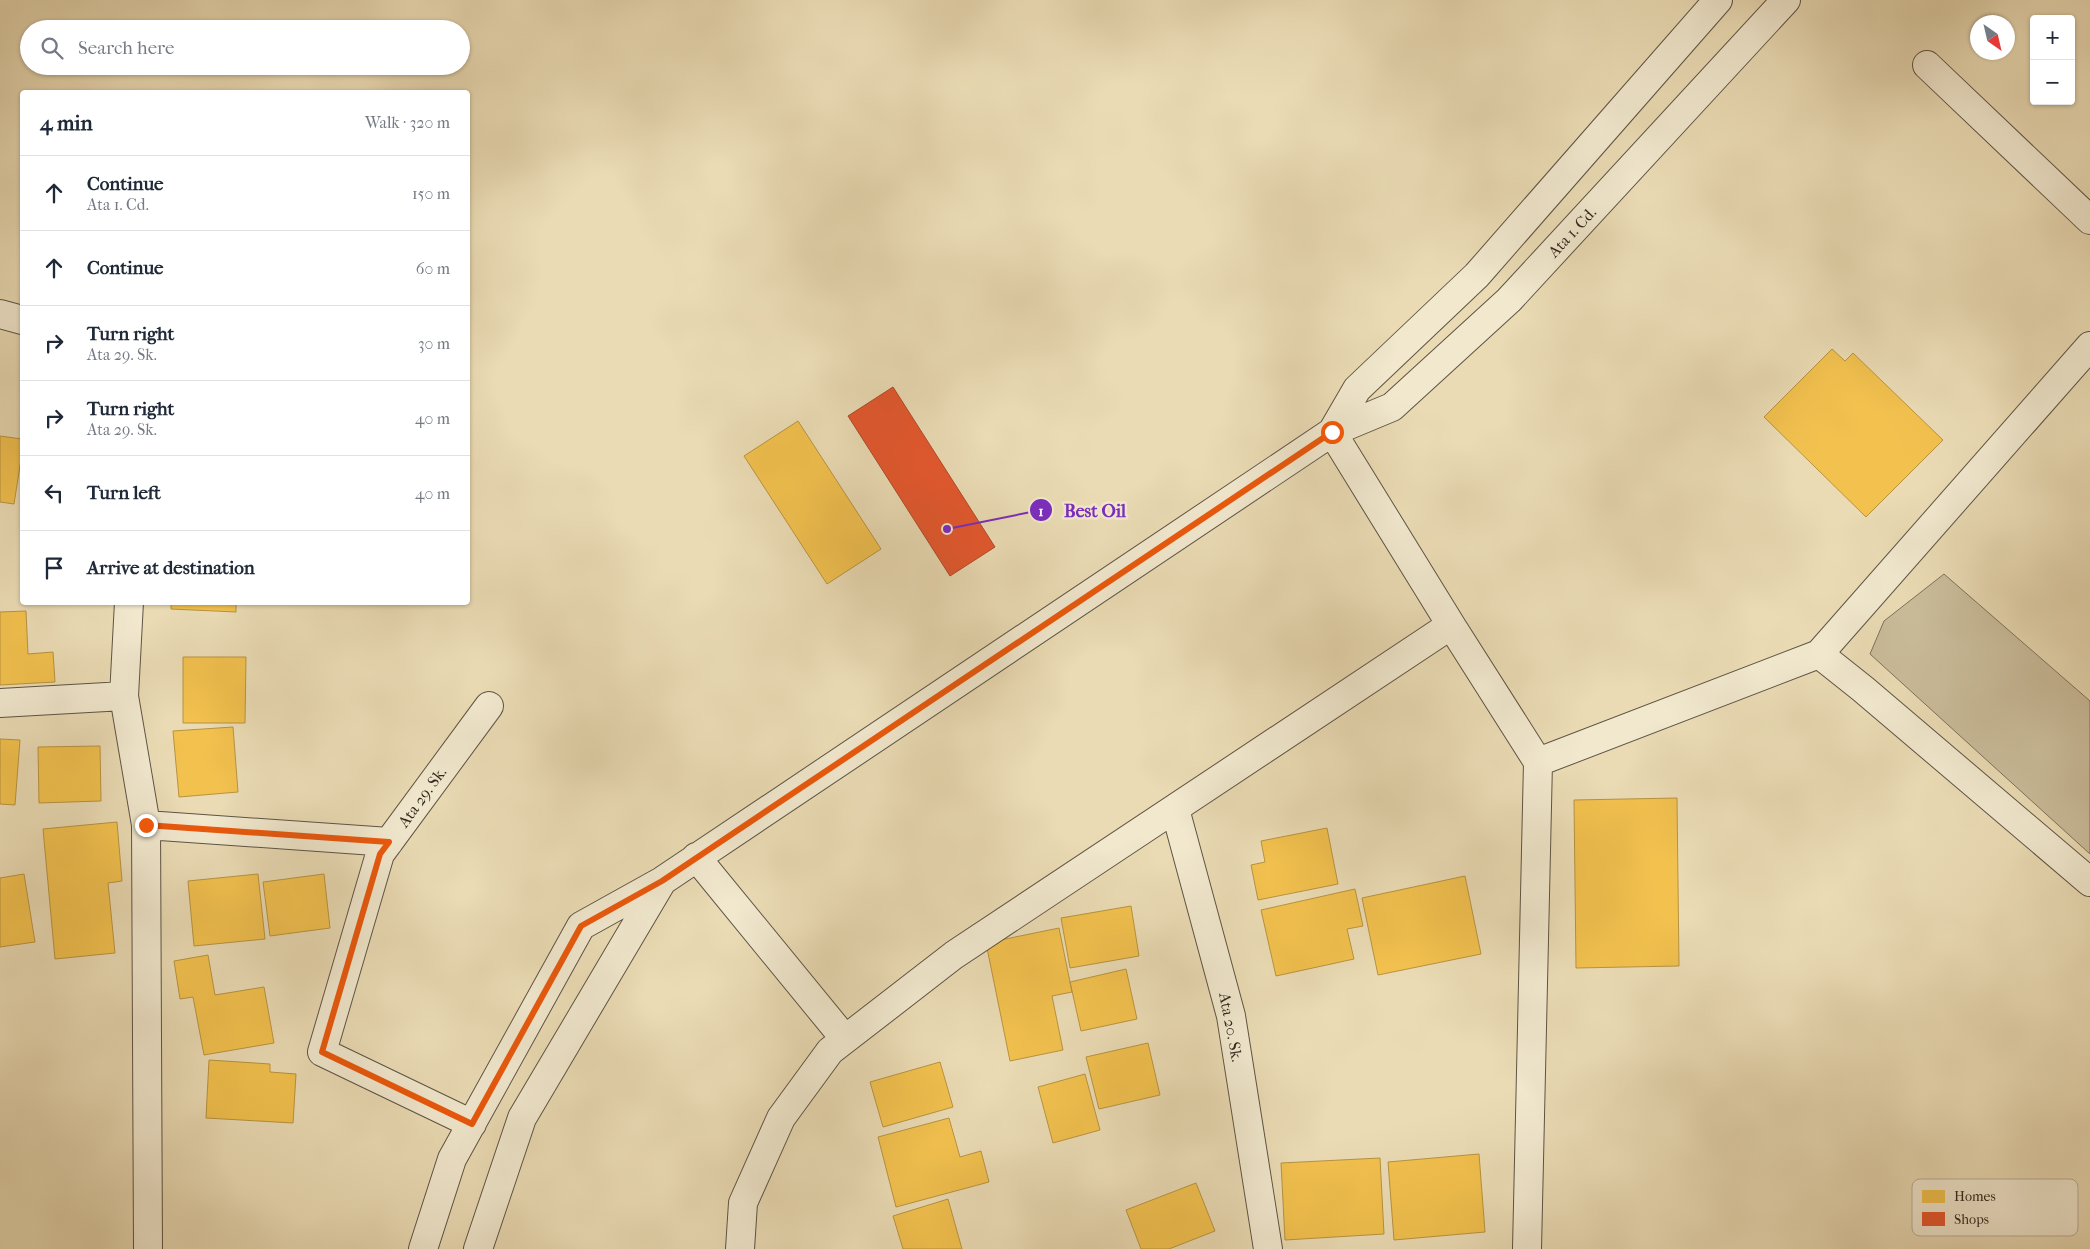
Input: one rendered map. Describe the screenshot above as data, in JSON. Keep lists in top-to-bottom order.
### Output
{
  "streets": {
    "street": ["Ata 1. Cd.", "Ata 29. Sk.", "Ata 20. Sk."]
  },
  "crossings": [
    ["Ata 1. Cd.", "Ata 29. Sk."]
  ],
  "places": ["Best Oil"],
  "legend": ["Homes", "Shops"],
  "north": "bottom right",
  "page": {
    "map_buttons": ["+", "−"],
    "search": "Search here",
    "heading": ["4 min", "Walk · 320 m"],
    "list": [
      ["Continue", "Ata 1. Cd.", "150 m"],
      ["Continue", "60 m"],
      ["Turn right", "Ata 29. Sk.", "30 m"],
      ["Turn right", "Ata 29. Sk.", "40 m"],
      ["Turn left", "40 m"],
      "Arrive at destination"
    ]
  }
}
